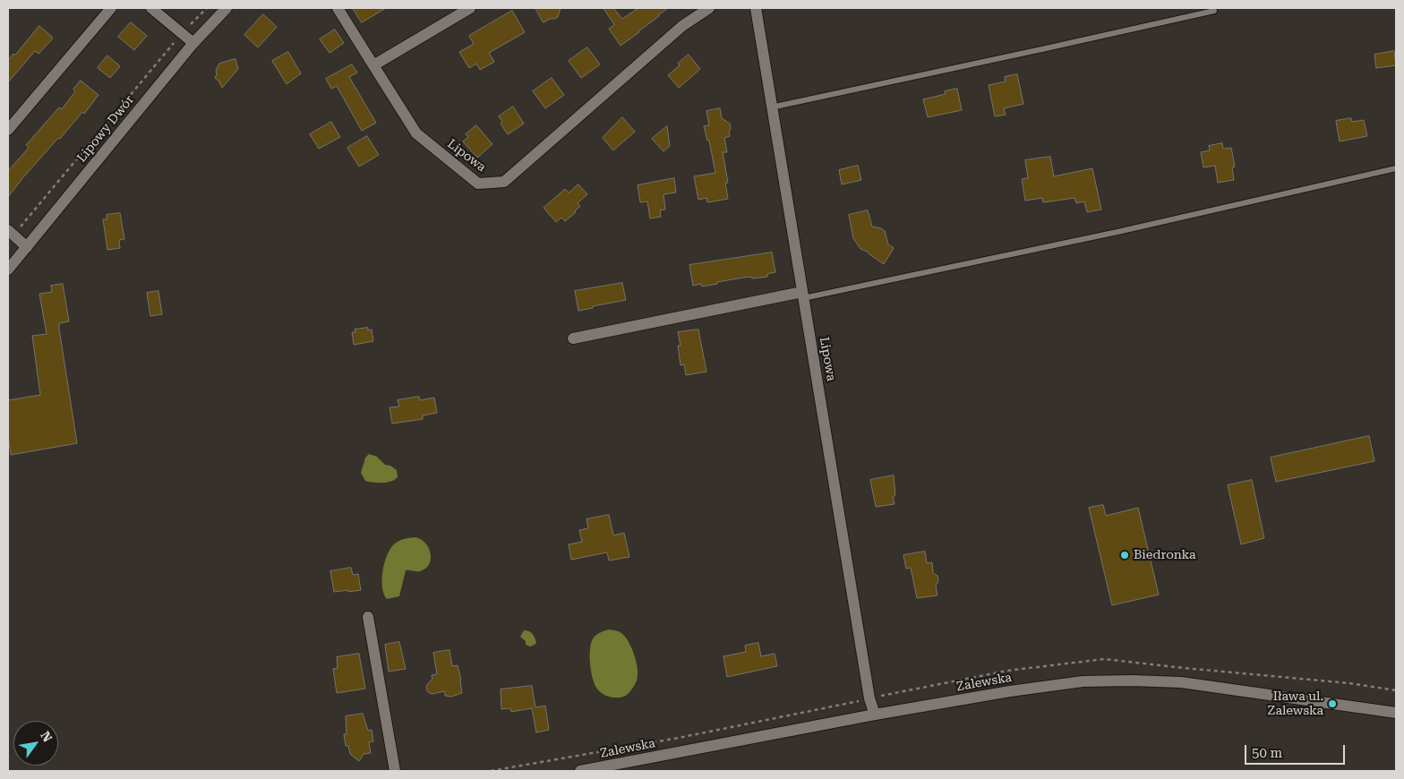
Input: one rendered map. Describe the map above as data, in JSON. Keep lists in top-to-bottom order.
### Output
{
  "streets": {
    "street": ["Lipowy Dwór", "Lipowa", "Zalewska"]
  },
  "crossings": [
    ["Lipowa", "Zalewska"]
  ],
  "places": ["Biedronka", "Iława ul. Zalewska"],
  "scale_bar": "50 m",
  "north": "top right"
}
